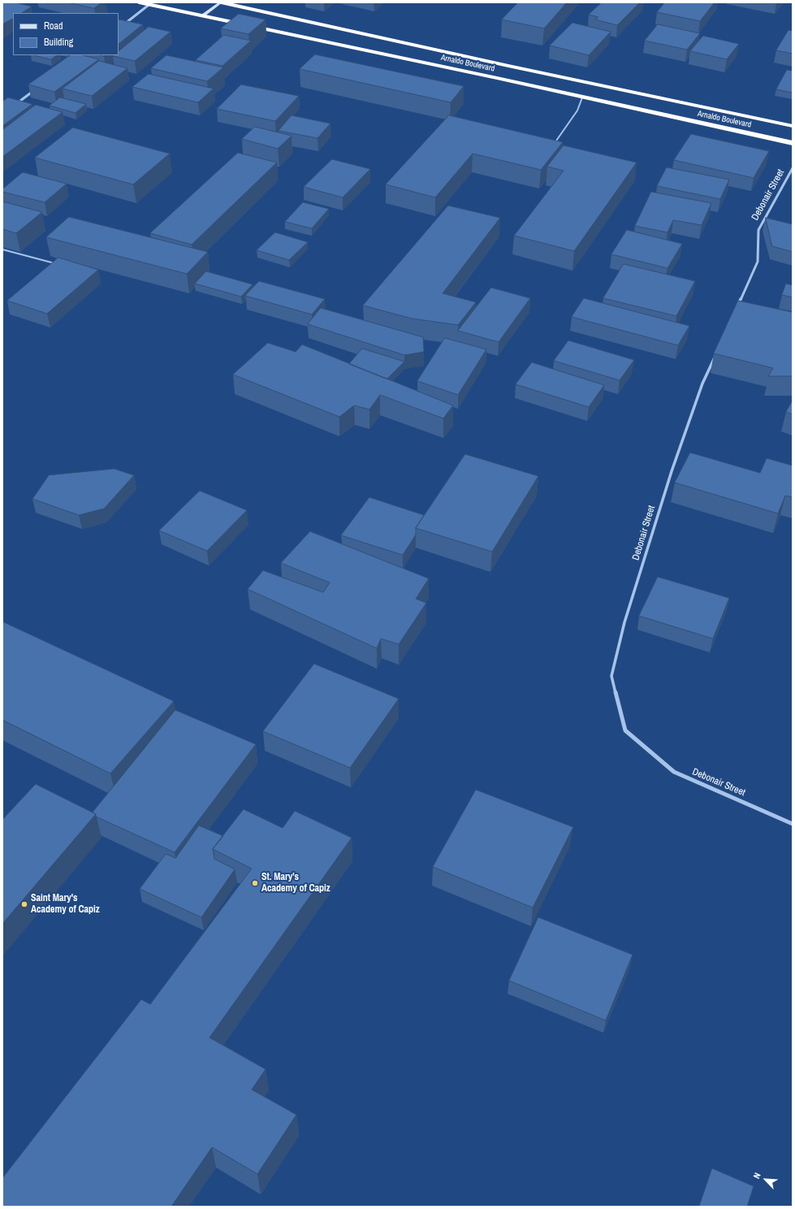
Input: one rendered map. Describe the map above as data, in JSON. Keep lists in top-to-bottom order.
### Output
{
  "streets": {
    "highway": ["Arnaldo Boulevard"],
    "street": ["Debonair Street"]
  },
  "places": ["St. Mary's Academy of Capiz", "Saint Mary's Academy of Capiz"],
  "legend": ["Road", "Building"],
  "north": "top left"
}
